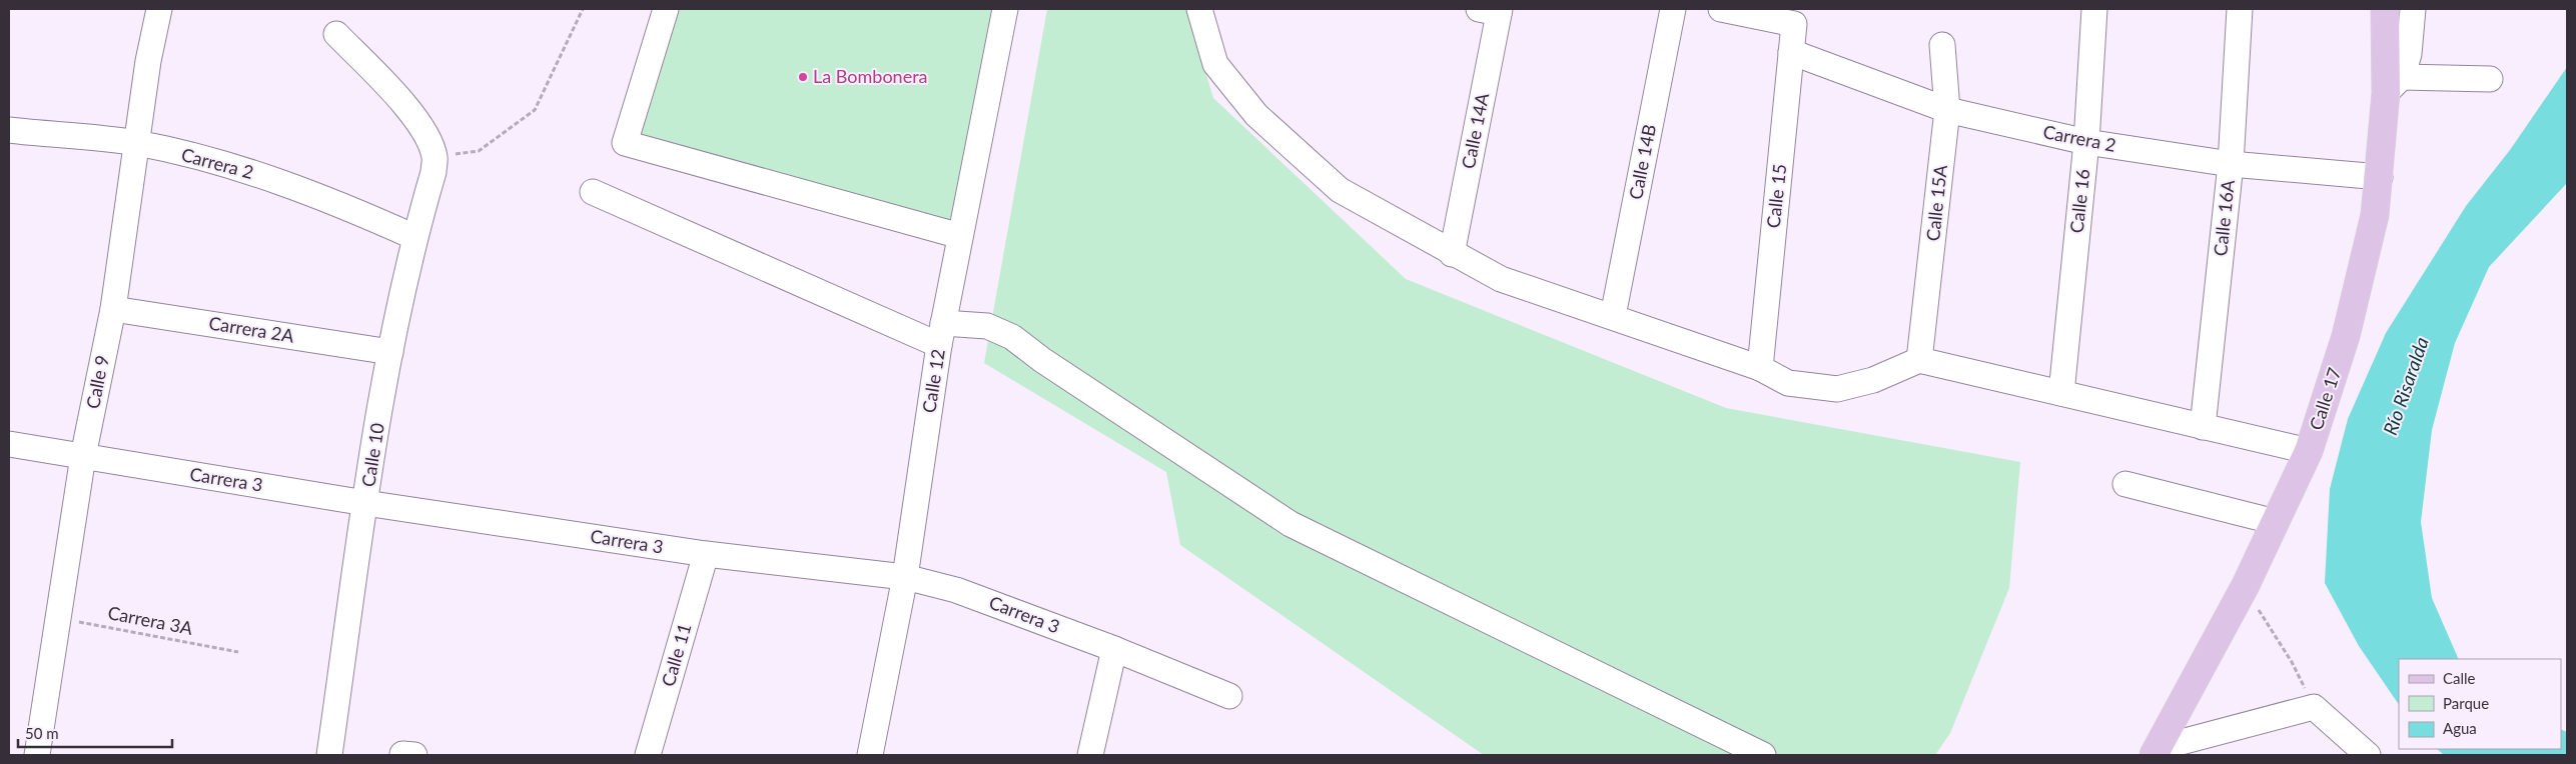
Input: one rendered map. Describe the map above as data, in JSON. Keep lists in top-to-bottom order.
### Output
{
  "streets": {
    "main road": ["Calle 17"],
    "street": [
      "Calle 14A",
      "Carrera 2",
      "Calle 14B",
      "Calle 15",
      "Calle 16",
      "Calle 15A",
      "Calle 16A",
      "Carrera 2A",
      "Calle 12",
      "Calle 9",
      "Calle 10",
      "Carrera 3",
      "Calle 11"
    ],
    "path": ["Carrera 3A"]
  },
  "crossings": [
    ["Carrera 2", "Calle 15"],
    ["Carrera 2", "Calle 16"],
    ["Carrera 2", "Calle 15A"],
    ["Carrera 2", "Calle 16A"],
    ["Carrera 2", "Calle 9"],
    ["Carrera 2", "Calle 17"],
    ["Carrera 2", "Calle 10"],
    ["Carrera 2A", "Calle 9"],
    ["Carrera 2A", "Calle 10"],
    ["Calle 12", "Carrera 3"],
    ["Calle 9", "Carrera 3"],
    ["Calle 9", "Carrera 3A"],
    ["Calle 10", "Carrera 3"],
    ["Carrera 3", "Calle 11"]
  ],
  "water": ["Río Risaralda"],
  "places": ["La Bombonera"],
  "legend": ["Calle", "Parque", "Agua"],
  "scale_bar": "50 m"
}
